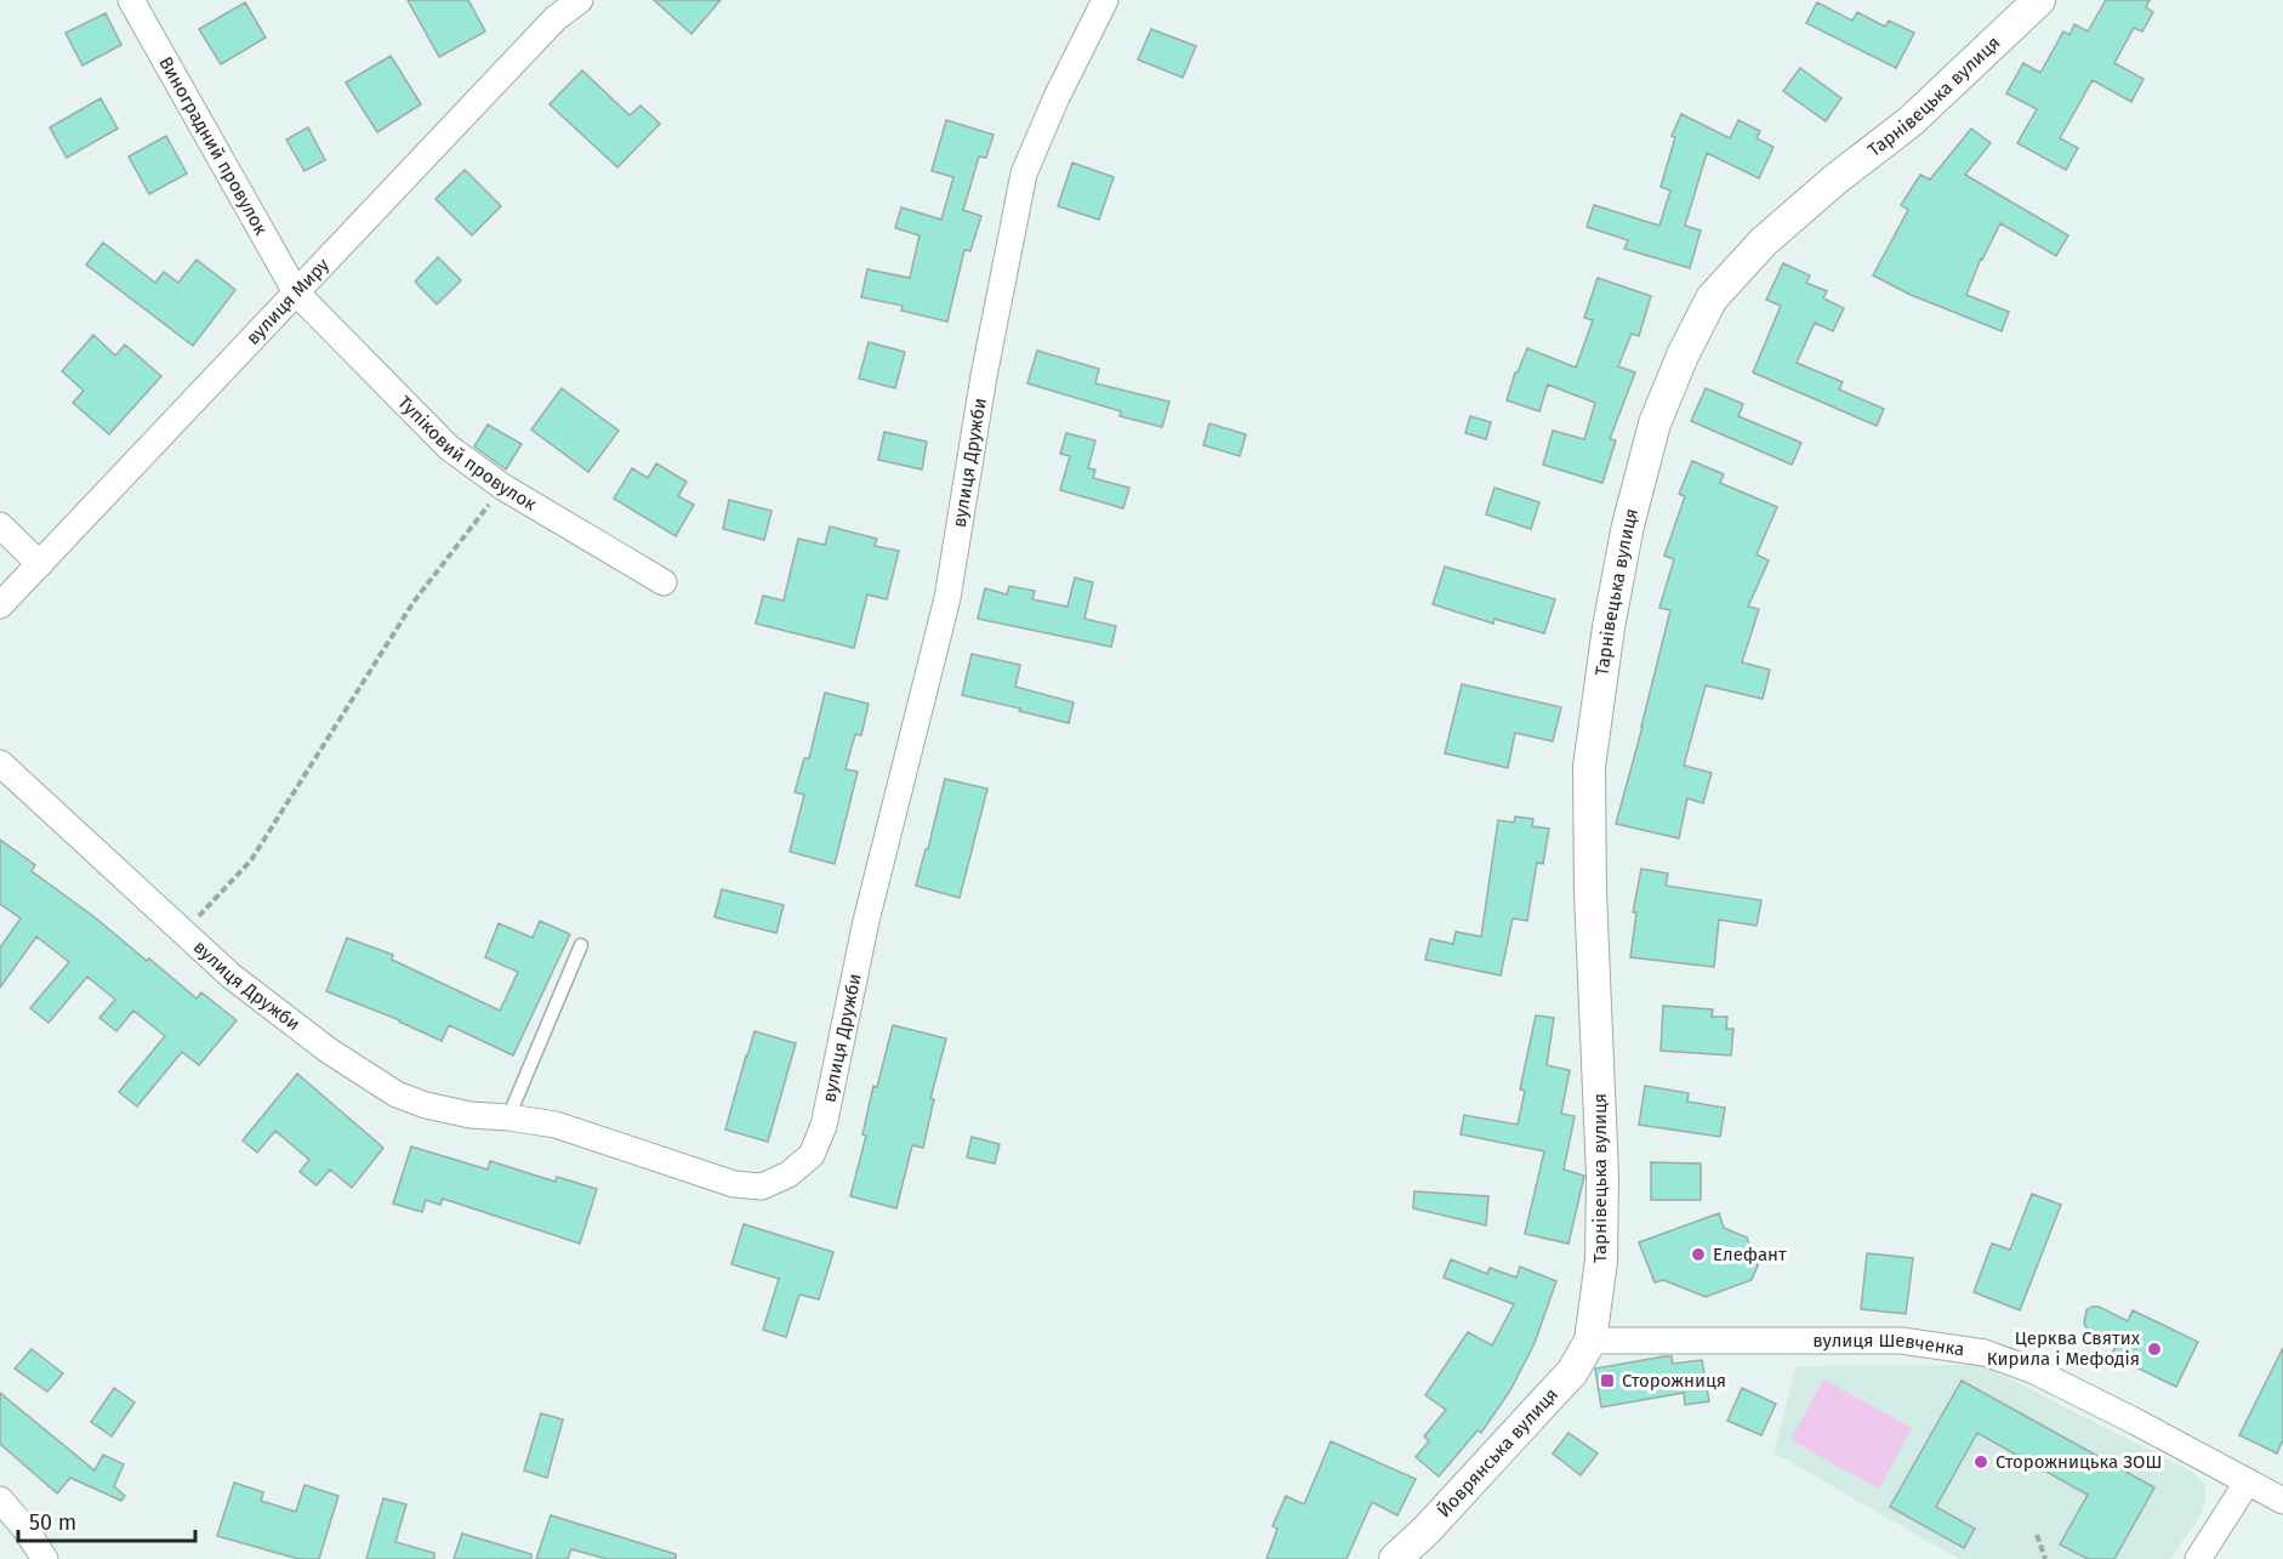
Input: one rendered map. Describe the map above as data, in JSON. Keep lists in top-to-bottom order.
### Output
{
  "streets": {
    "street": [
      "Тарнівецька вулиця",
      "Виноградний провулок",
      "вулиця Миру",
      "Тупіковий провулок",
      "вулиця Дружби",
      "вулиця Шевченка",
      "Йоврянська вулиця"
    ]
  },
  "crossings": [
    ["Тарнівецька вулиця", "вулиця Шевченка"],
    ["Тарнівецька вулиця", "Йоврянська вулиця"],
    ["Виноградний провулок", "вулиця Миру"],
    ["Виноградний провулок", "Тупіковий провулок"],
    ["вулиця Миру", "Тупіковий провулок"],
    ["вулиця Шевченка", "Йоврянська вулиця"]
  ],
  "places": {
    "other": ["Елефант", "Церква Святих Кирила і Мефодія", "Сторожницька ЗОШ"],
    "transit": ["Сторожниця"]
  },
  "scale_bar": "50 m"
}
